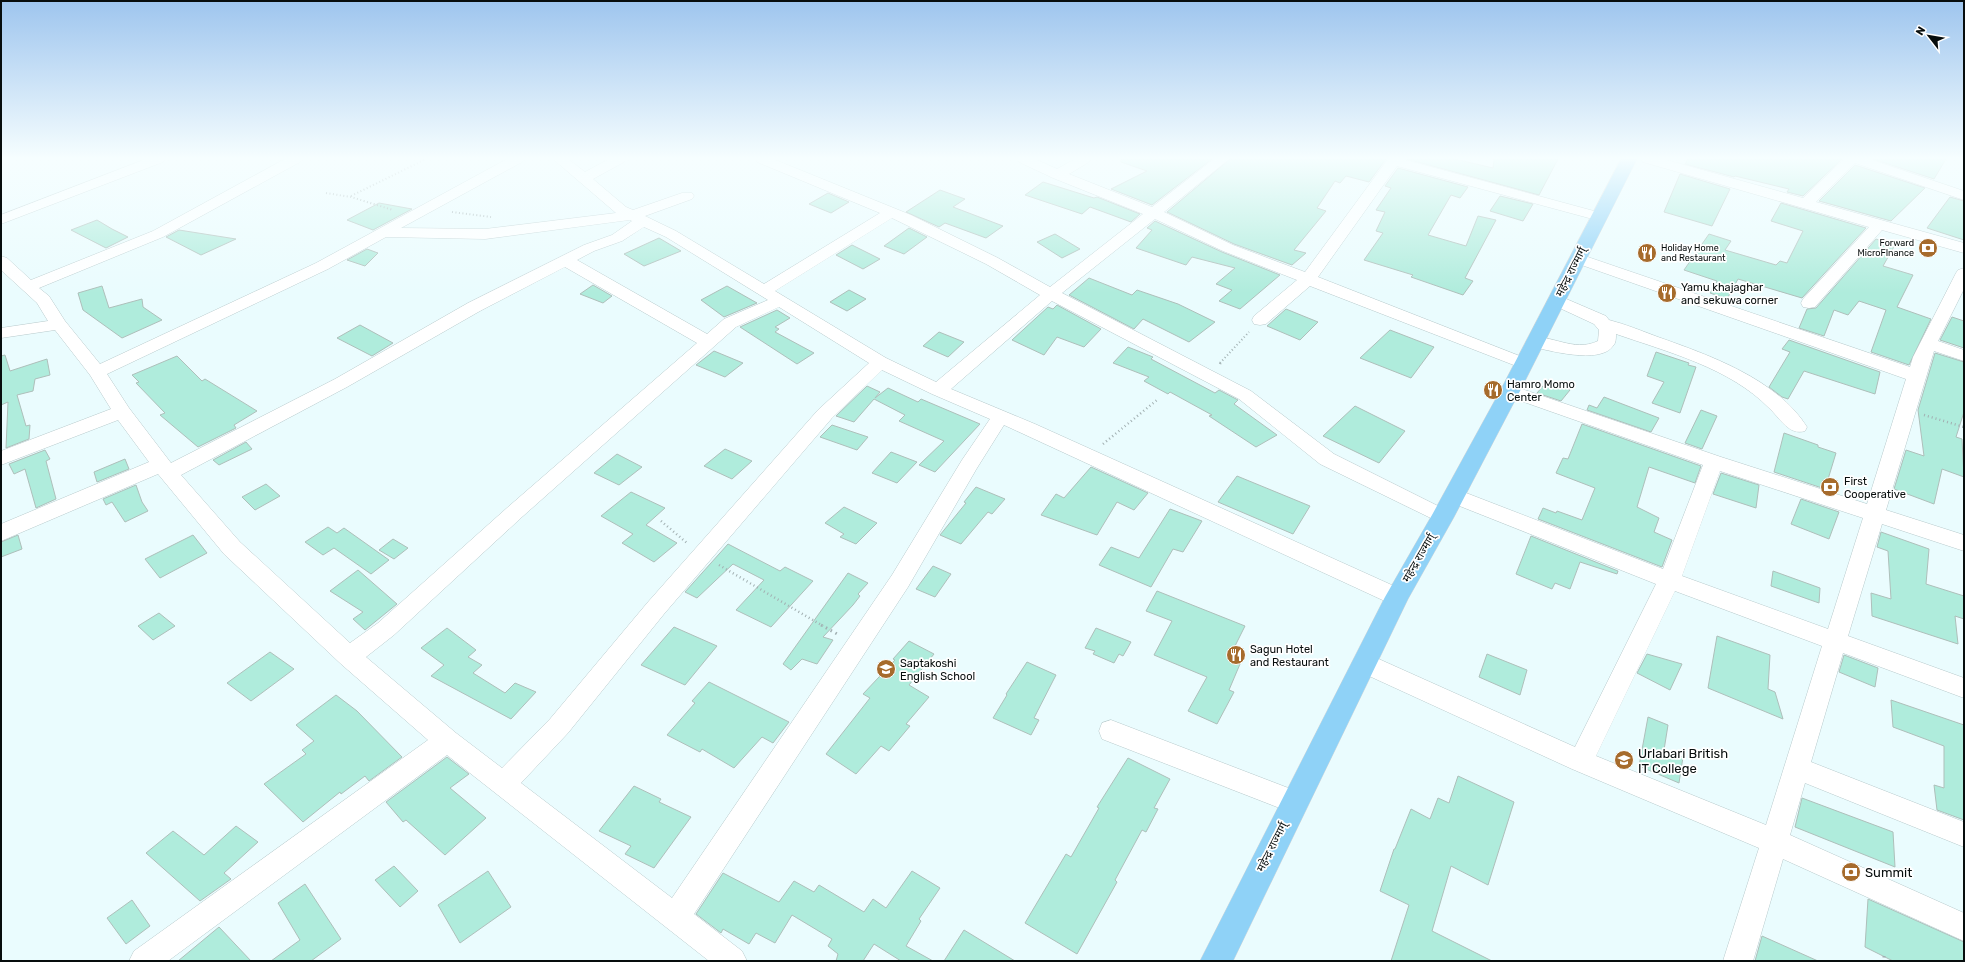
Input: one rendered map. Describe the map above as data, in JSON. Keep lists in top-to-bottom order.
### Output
{
  "streets": {
    "highway": ["महेन्द्र राज्मार्ग्"]
  },
  "places": {
    "bank": ["Forward MicroFInance", "First Cooperative", "Summit"],
    "restaurant": [
      "Holiday Home and Restaurant",
      "Yamu khajaghar and sekuwa corner",
      "Hamro Momo Center",
      "Sagun Hotel and Restaurant"
    ],
    "school or university": ["Saptakoshi English School", "Urlabari British IT College"]
  },
  "north": "top left"
}
